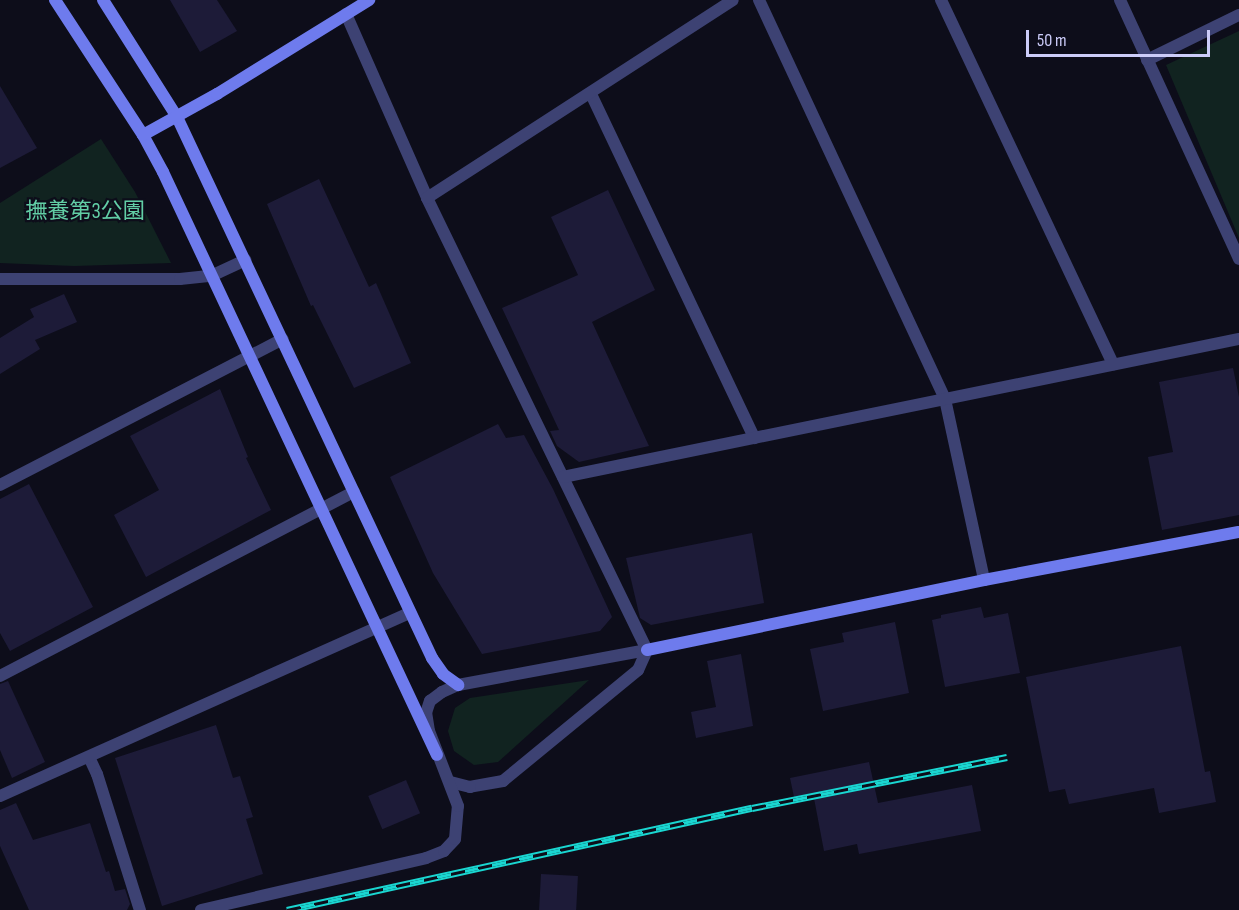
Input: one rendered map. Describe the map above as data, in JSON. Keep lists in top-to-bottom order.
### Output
{
  "parks": ["撫養第3公園"],
  "scale_bar": "50 m"
}
